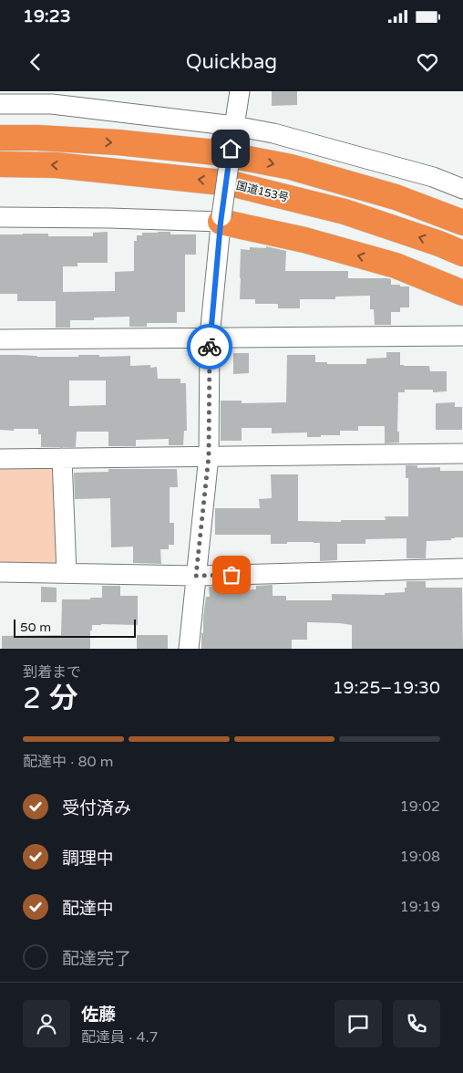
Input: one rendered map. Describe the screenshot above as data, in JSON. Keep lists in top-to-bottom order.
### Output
{
  "streets": {
    "highway": ["国道153号"]
  },
  "scale_bar": "50 m",
  "page": {
    "status": "19:23",
    "header": "Quickbag",
    "scale": "50 m",
    "heading": ["2 分", "到着まで", "19:25–19:30"],
    "panel": ["佐藤", "配達員 · 4.7"],
    "bar": "配達中 · 80 m",
    "list": [
      ["受付済み", "19:02"],
      ["調理中", "19:08"],
      ["配達中", "19:19"],
      "配達完了"
    ]
  }
}
